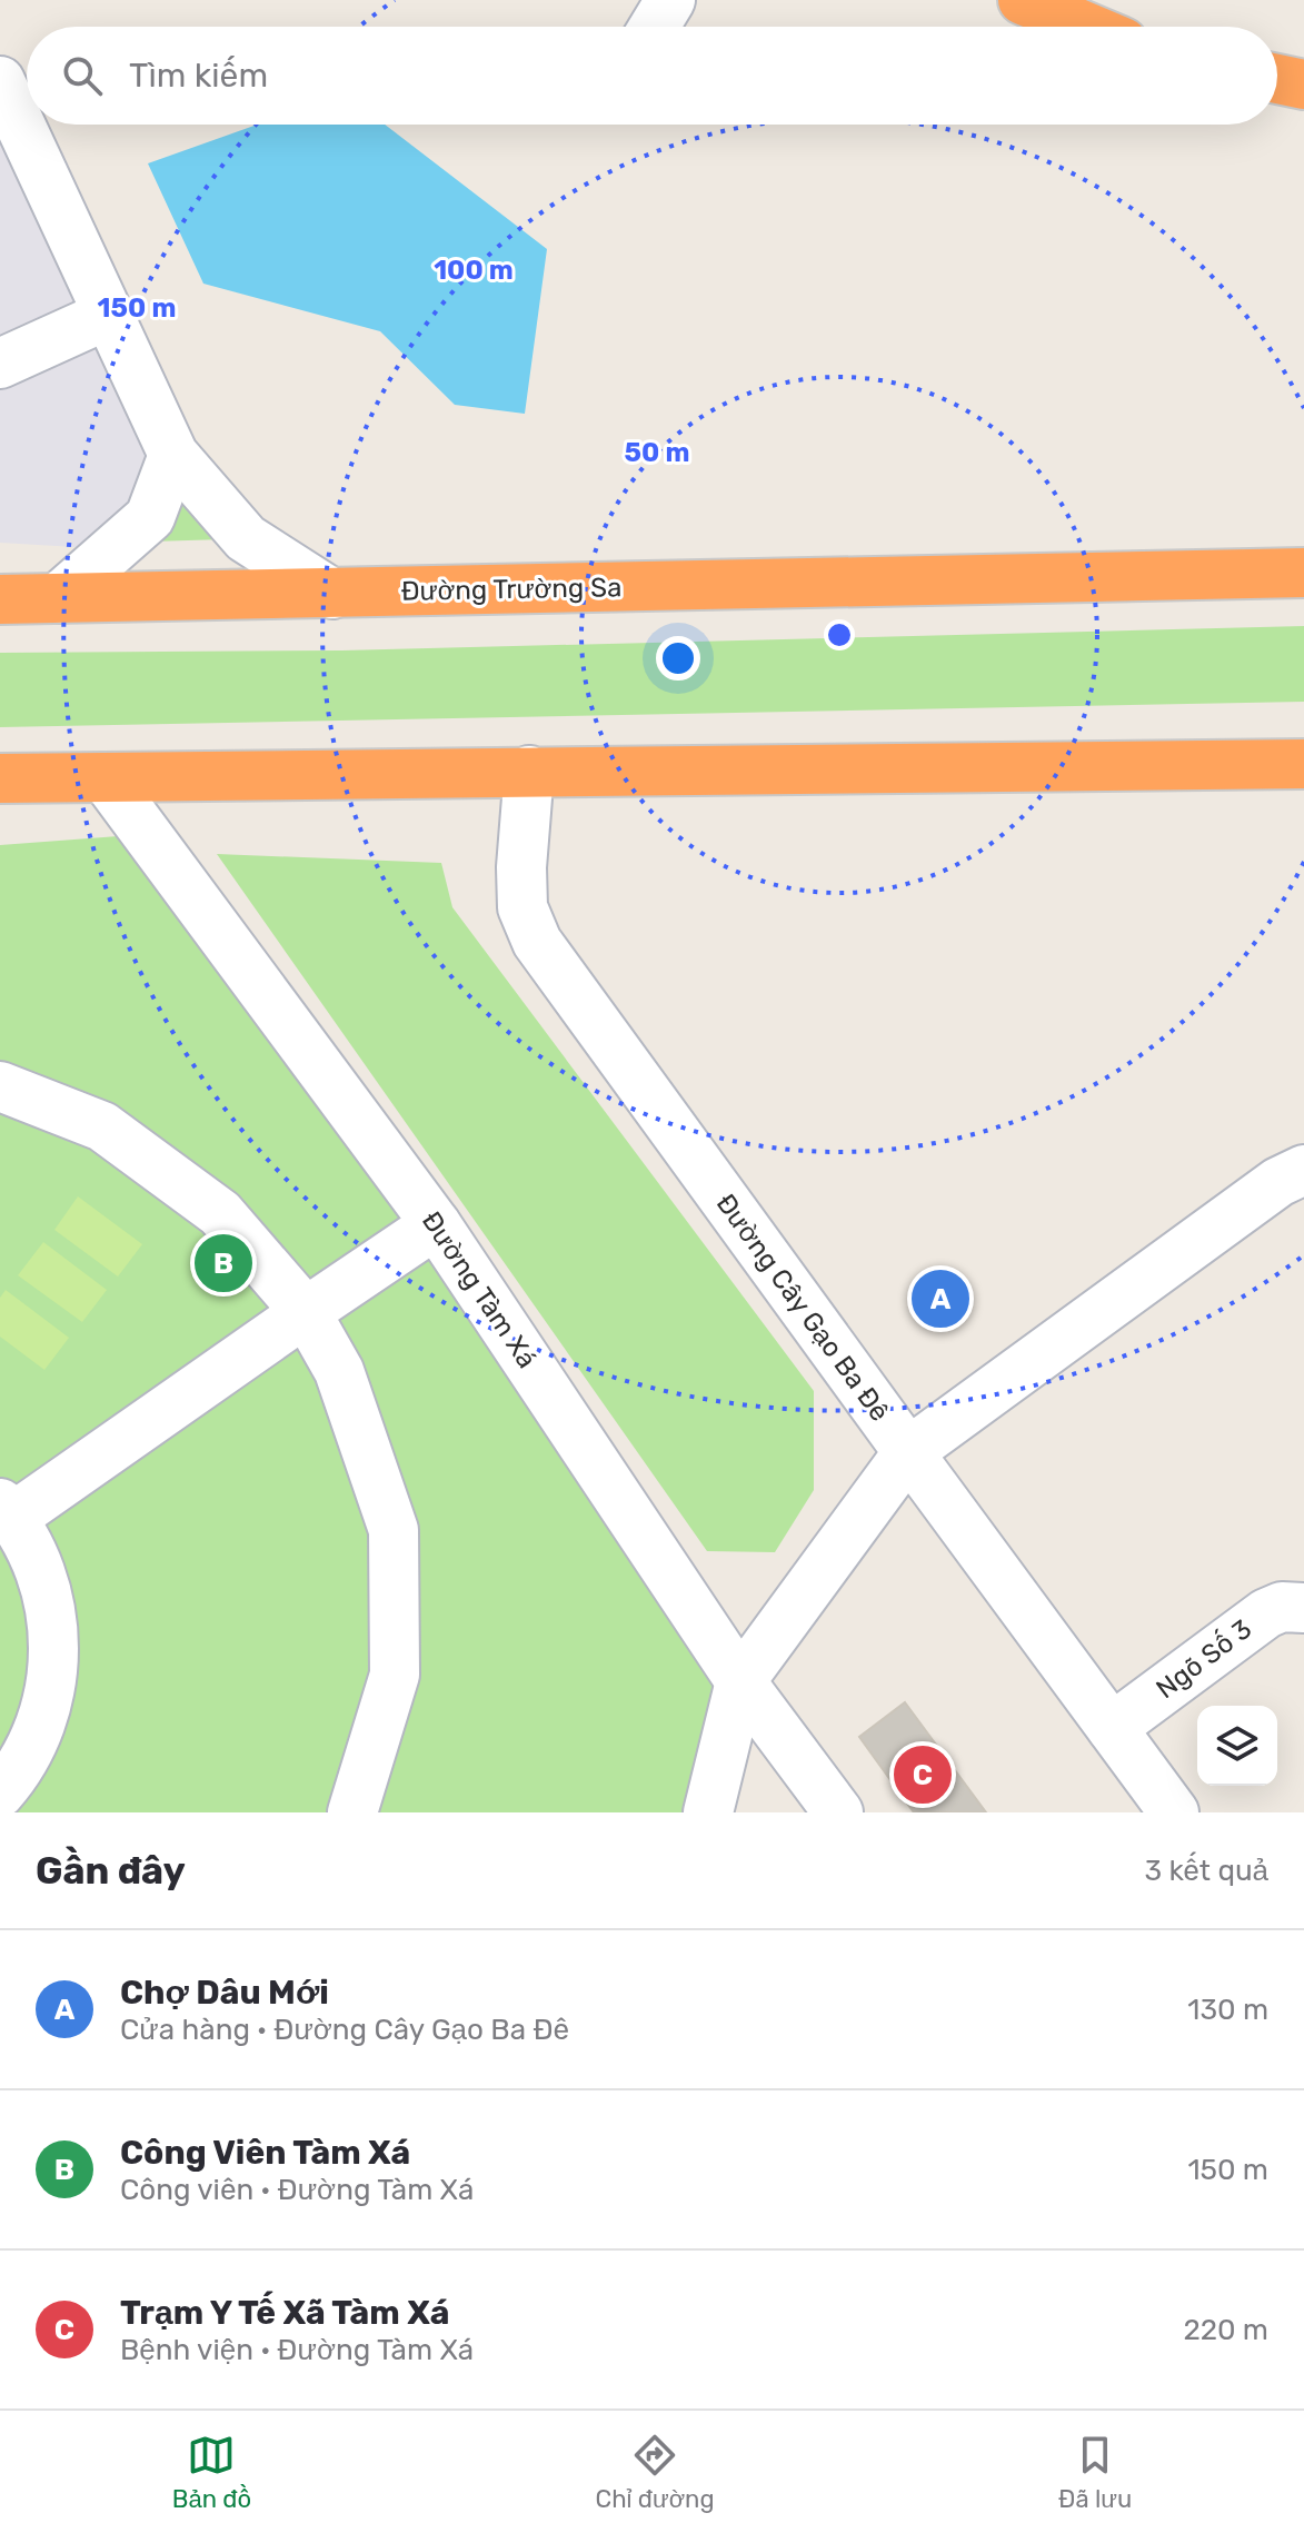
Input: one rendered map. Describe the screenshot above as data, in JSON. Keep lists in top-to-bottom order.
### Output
{
  "streets": {
    "highway": ["Đường Trường Sa"],
    "street": ["Đường Tàm Xá", "Đường Cây Gạo Ba Đê", "Ngõ Số 3"]
  },
  "crossings": [
    ["Đường Cây Gạo Ba Đê", "Ngõ Số 3"]
  ],
  "page": {
    "search": "Tìm kiếm",
    "pins": ["B", "A", "C"],
    "heading": ["Gần đây", "3 kết quả"],
    "list": [
      {
        "mark": "A",
        "name": "Chợ Dâu Mới",
        "note": "Cửa hàng · Đường Cây Gạo Ba Đê",
        "value": "130 m"
      },
      {
        "mark": "B",
        "name": "Công Viên Tàm Xá",
        "note": "Công viên · Đường Tàm Xá",
        "value": "150 m"
      },
      {
        "mark": "C",
        "name": "Trạm Y Tế Xã Tàm Xá",
        "note": "Bệnh viện · Đường Tàm Xá",
        "value": "220 m"
      }
    ],
    "nav": ["Bản đồ", "Chỉ đường", "Đã lưu"]
  },
  "rings": ["100 m", "150 m", "50 m"]
}
